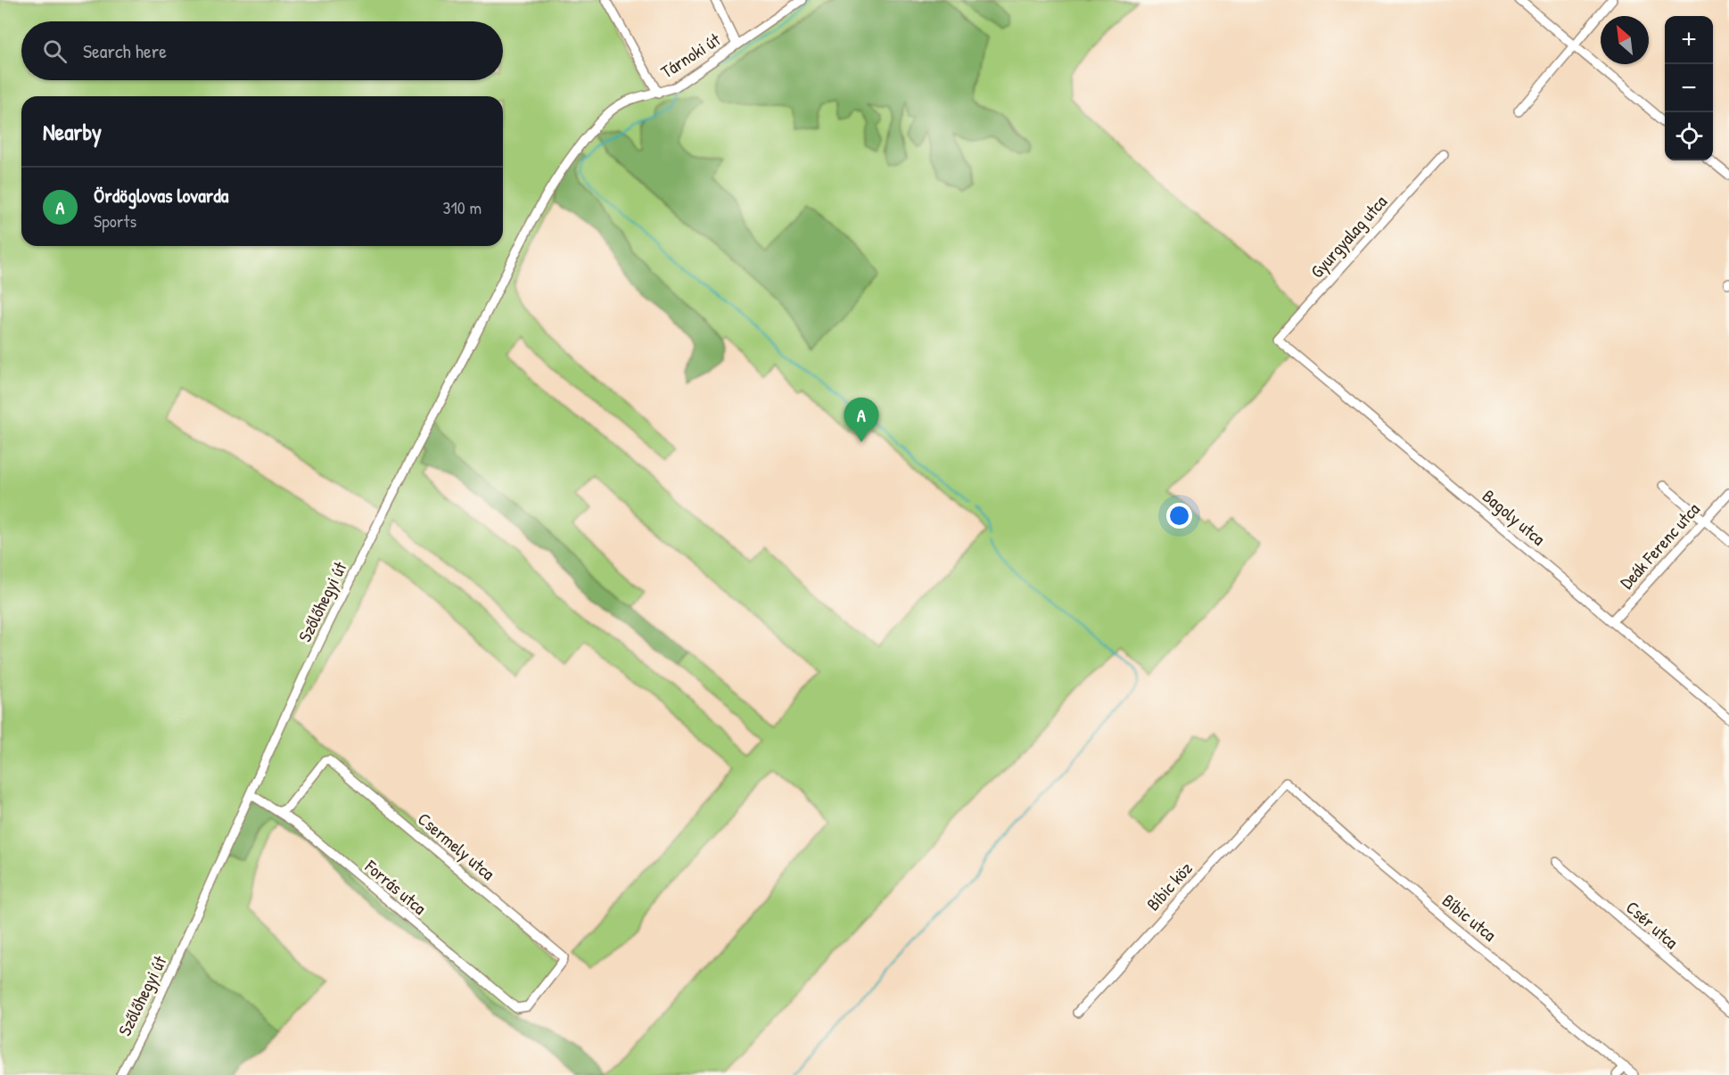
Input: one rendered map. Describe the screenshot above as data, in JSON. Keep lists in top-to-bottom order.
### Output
{
  "streets": {
    "street": [
      "Tárnoki út",
      "Gyurgyalag utca",
      "Bagoly utca",
      "Deák Ferenc utca",
      "Szőlőhegyi út",
      "Csermely utca",
      "Bíbic köz",
      "Forrás utca",
      "Bíbic utca",
      "Csér utca"
    ]
  },
  "crossings": [
    ["Tárnoki út", "Szőlőhegyi út"],
    ["Gyurgyalag utca", "Bagoly utca"],
    ["Bagoly utca", "Deák Ferenc utca"],
    ["Szőlőhegyi út", "Forrás utca"],
    ["Csermely utca", "Forrás utca"],
    ["Bíbic köz", "Bíbic utca"]
  ],
  "north": "top left",
  "page": {
    "map_buttons": ["+", "−"],
    "search": "Search here",
    "heading": "Nearby",
    "list": [
      {
        "mark": "A",
        "name": "Ördöglovas lovarda",
        "note": "Sports",
        "value": "310 m"
      }
    ],
    "pins": "A"
  }
}
